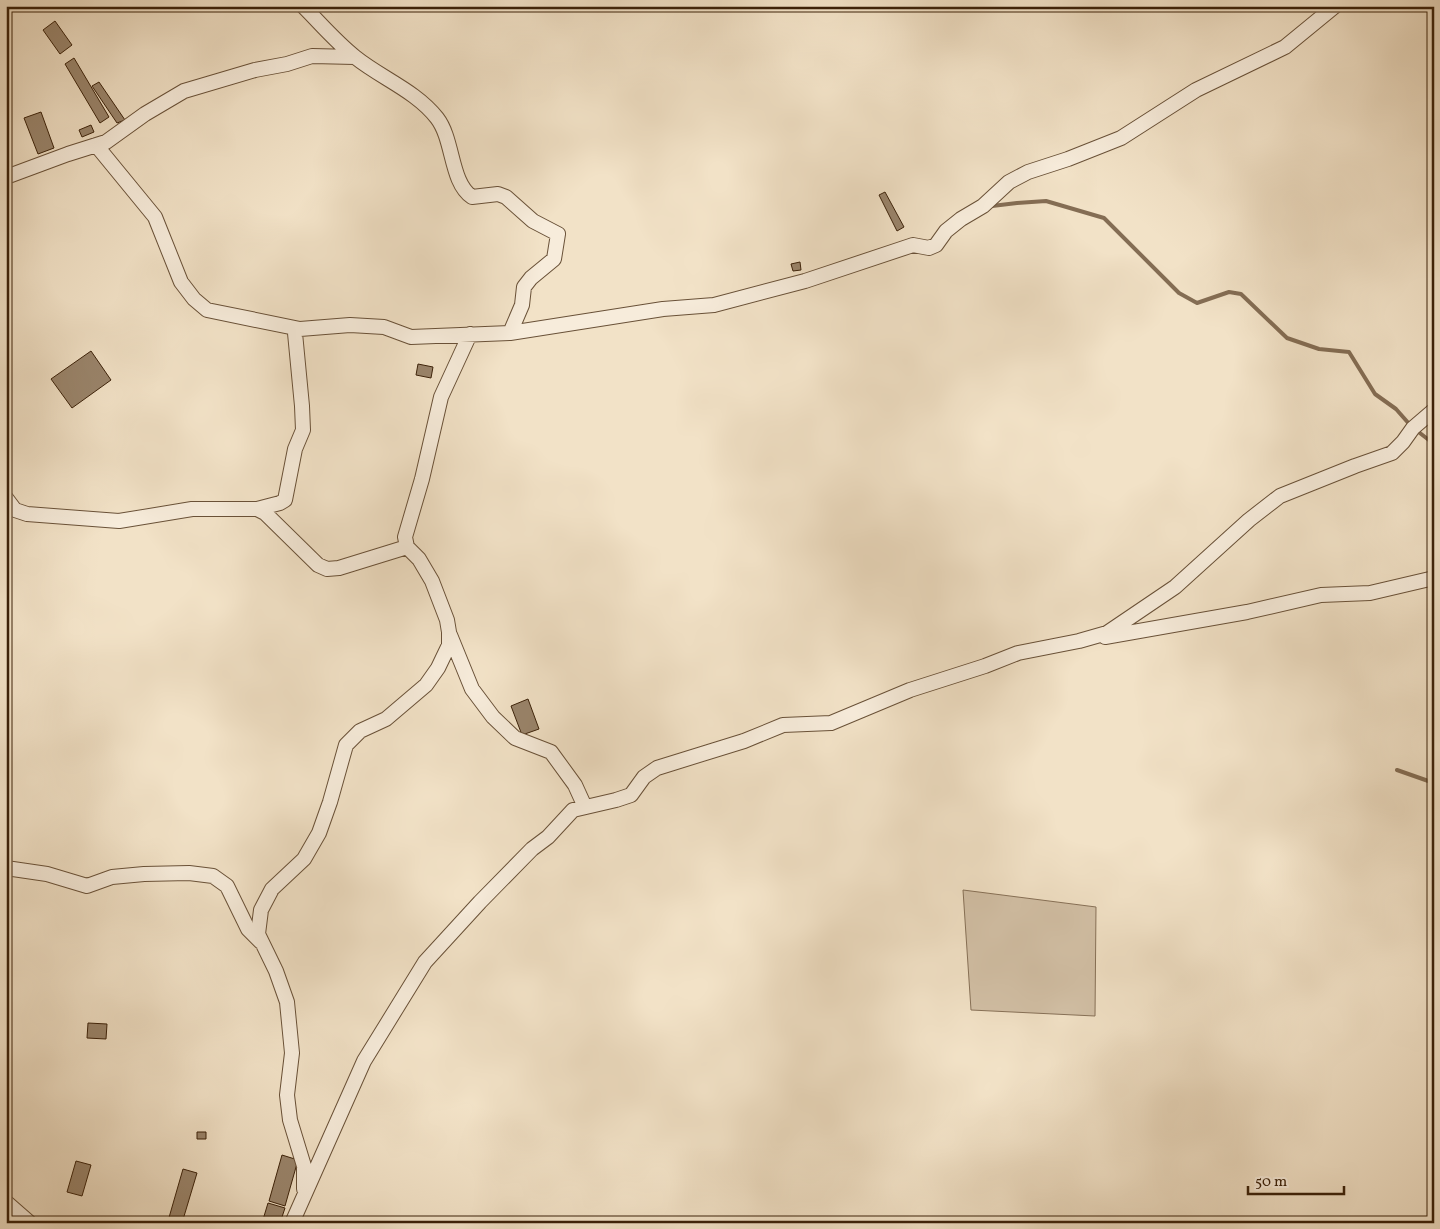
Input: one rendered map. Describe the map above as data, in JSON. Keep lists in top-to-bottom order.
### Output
{
  "scale_bar": "50 m"
}
